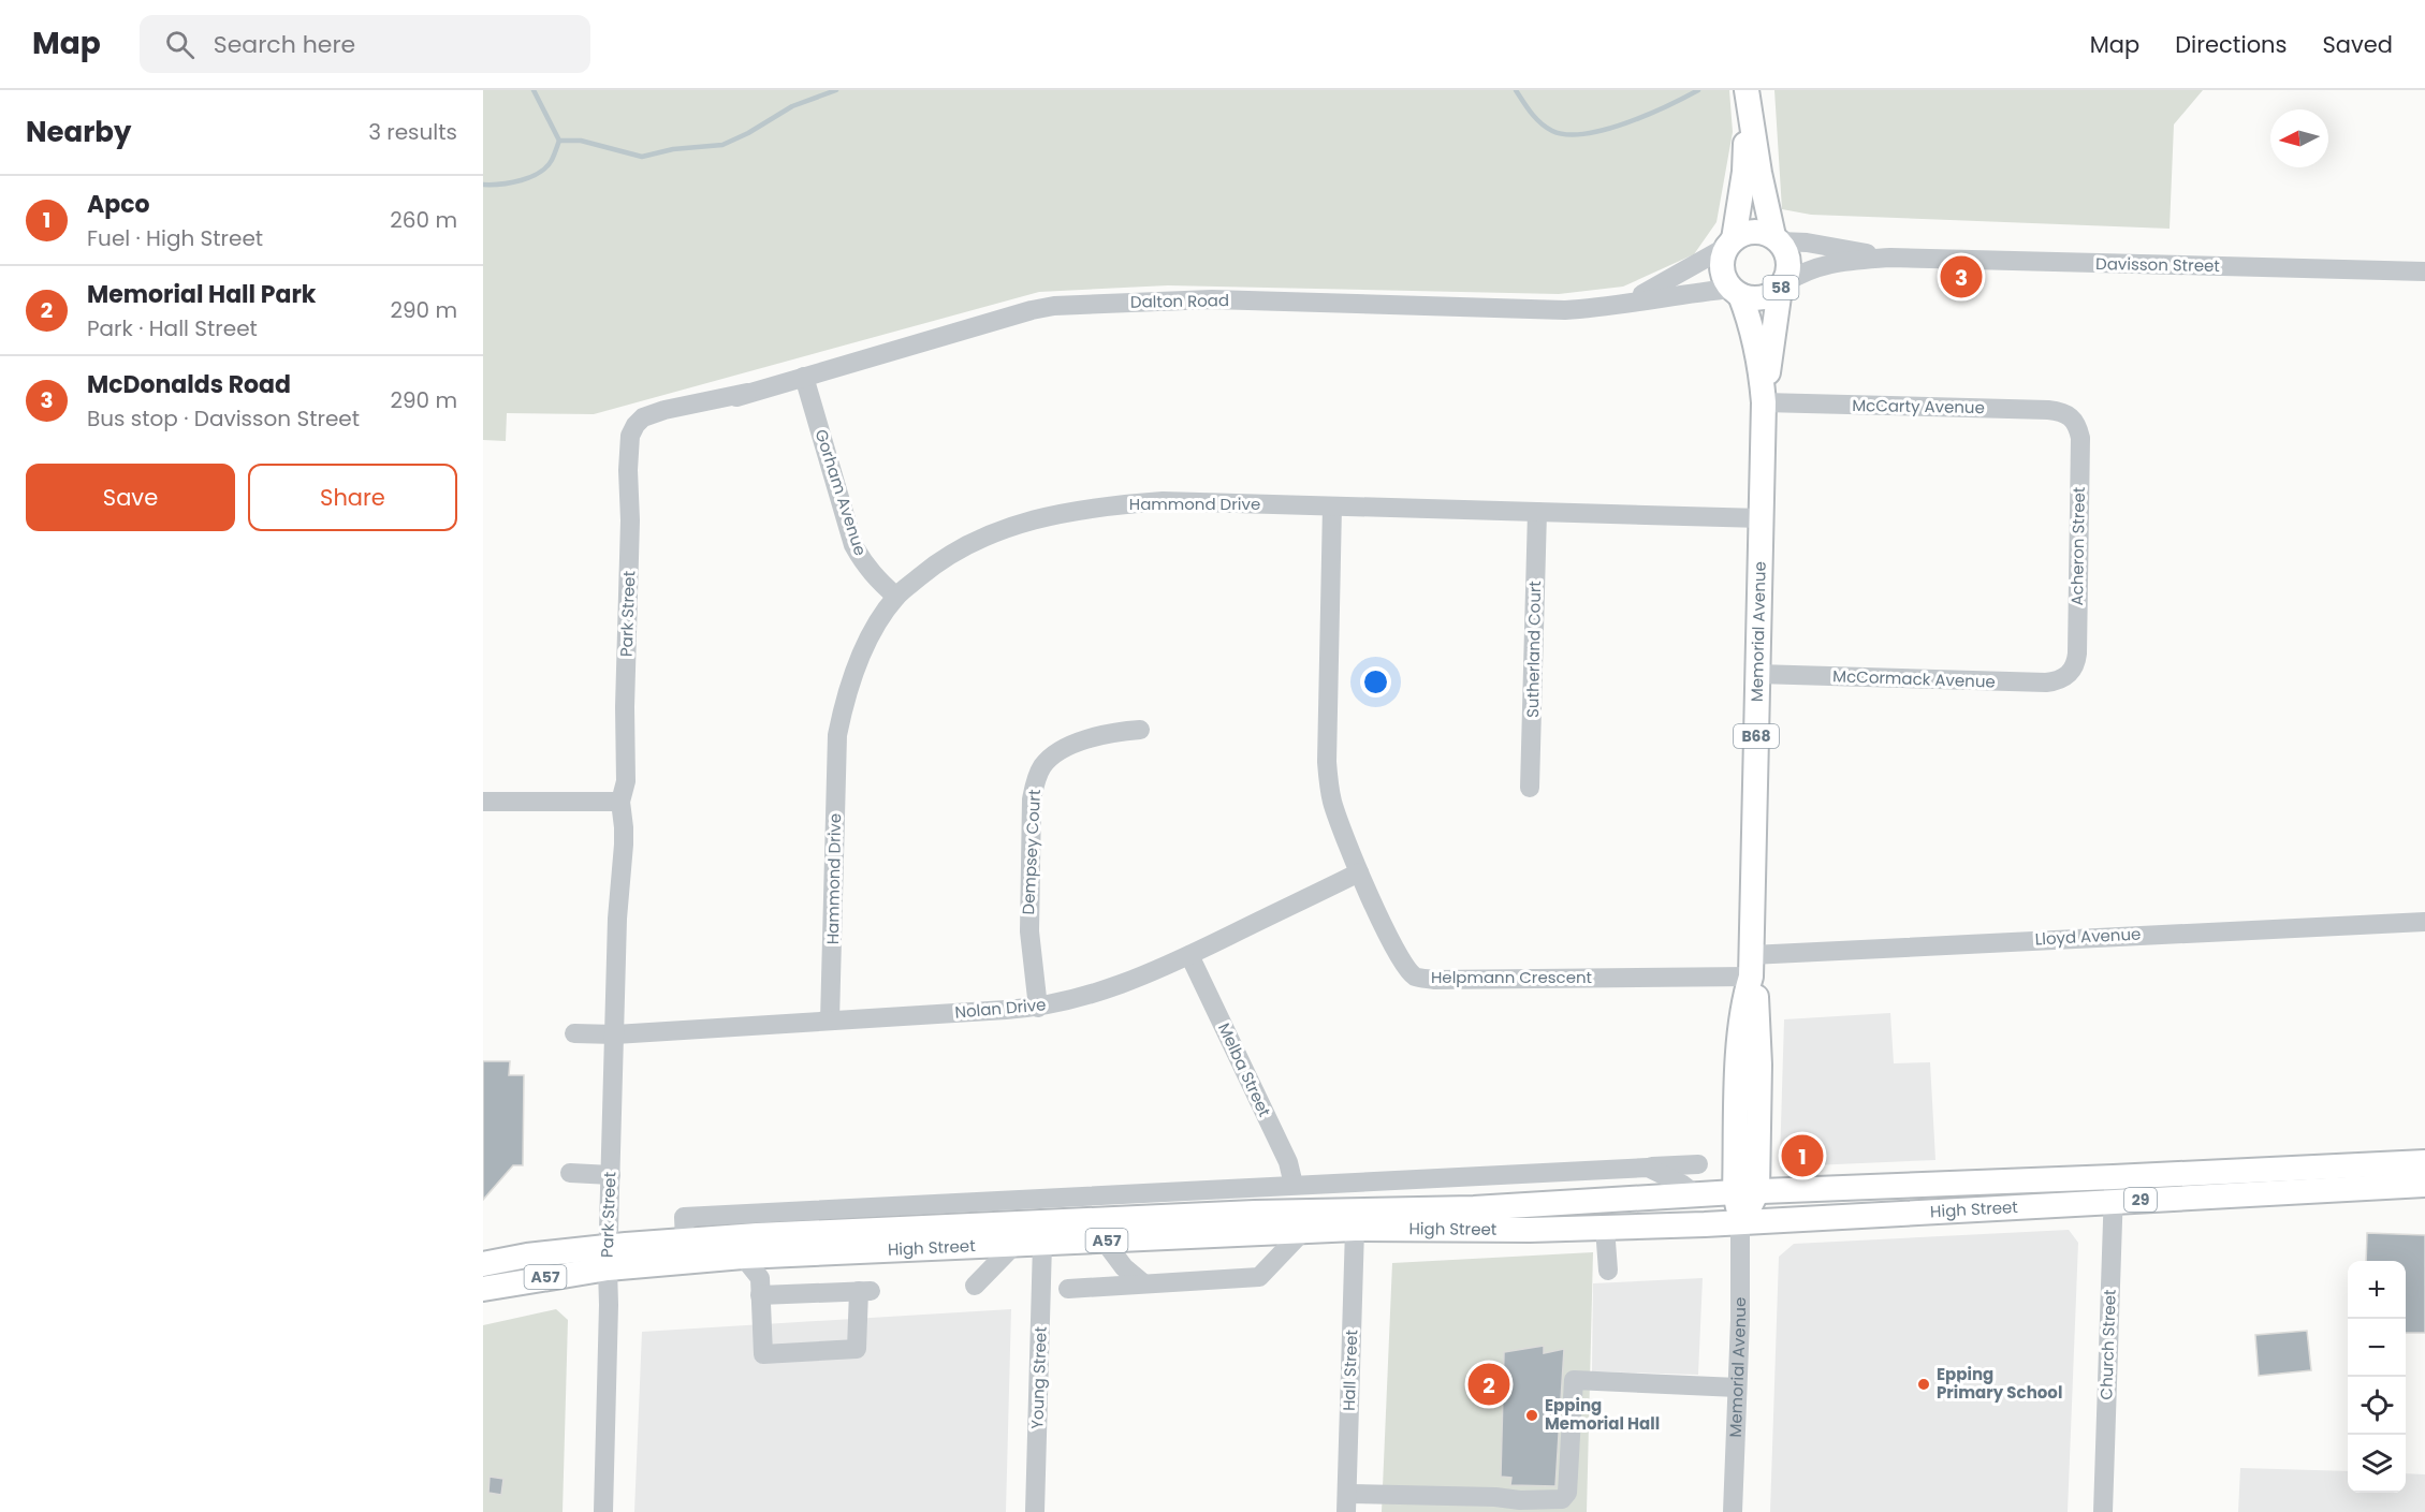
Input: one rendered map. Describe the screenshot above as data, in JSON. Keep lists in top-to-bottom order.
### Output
{
  "streets": {
    "main road": [
      "58",
      "Memorial Avenue",
      "B68",
      "29",
      "High Street",
      "A57"
    ],
    "street": [
      "Davisson Street",
      "Dalton Road",
      "McCarty Avenue",
      "Gorham Avenue",
      "Hammond Drive",
      "Acheron Street",
      "Park Street",
      "Sutherland Court",
      "McCormack Avenue",
      "Dempsey Court",
      "Lloyd Avenue",
      "Helpmann Crescent",
      "Nolan Drive",
      "Melba Street",
      "Church Street",
      "Hall Street",
      "Young Street"
    ]
  },
  "crossings": [
    ["Davisson Street", "58"],
    ["Davisson Street", "Dalton Road"],
    ["Davisson Street", "Memorial Avenue"],
    ["58", "Dalton Road"],
    ["58", "Memorial Avenue"],
    ["Dalton Road", "Gorham Avenue"],
    ["Dalton Road", "Park Street"],
    ["Dalton Road", "Memorial Avenue"],
    ["McCarty Avenue", "Acheron Street"],
    ["McCarty Avenue", "Memorial Avenue"],
    ["Gorham Avenue", "Hammond Drive"],
    ["Hammond Drive", "Memorial Avenue"],
    ["Hammond Drive", "Sutherland Court"],
    ["Hammond Drive", "Helpmann Crescent"],
    ["Hammond Drive", "Nolan Drive"],
    ["Acheron Street", "McCormack Avenue"],
    ["Park Street", "Nolan Drive"],
    ["Park Street", "High Street"],
    ["Memorial Avenue", "McCormack Avenue"],
    ["Memorial Avenue", "Lloyd Avenue"],
    ["Memorial Avenue", "Helpmann Crescent"],
    ["Memorial Avenue", "High Street"],
    ["Dempsey Court", "Nolan Drive"],
    ["Lloyd Avenue", "Helpmann Crescent"],
    ["Helpmann Crescent", "Nolan Drive"],
    ["Nolan Drive", "Melba Street"],
    ["High Street", "Church Street"],
    ["High Street", "Hall Street"],
    ["High Street", "Young Street"]
  ],
  "places": ["Epping Primary School", "Epping Memorial Hall"],
  "north": "left",
  "page": {
    "header": "Map",
    "search": "Search here",
    "nav": ["Map", "Directions", "Saved"],
    "heading": ["Nearby", "3 results"],
    "list": [
      {
        "mark": "1",
        "name": "Apco",
        "note": "Fuel · High Street",
        "value": "260 m"
      },
      {
        "mark": "2",
        "name": "Memorial Hall Park",
        "note": "Park · Hall Street",
        "value": "290 m"
      },
      {
        "mark": "3",
        "name": "McDonalds Road",
        "note": "Bus stop · Davisson Street",
        "value": "290 m"
      }
    ],
    "pins": ["3", "1", "2"],
    "buttons": ["Save", "Share"],
    "map_buttons": ["+", "−"]
  }
}
